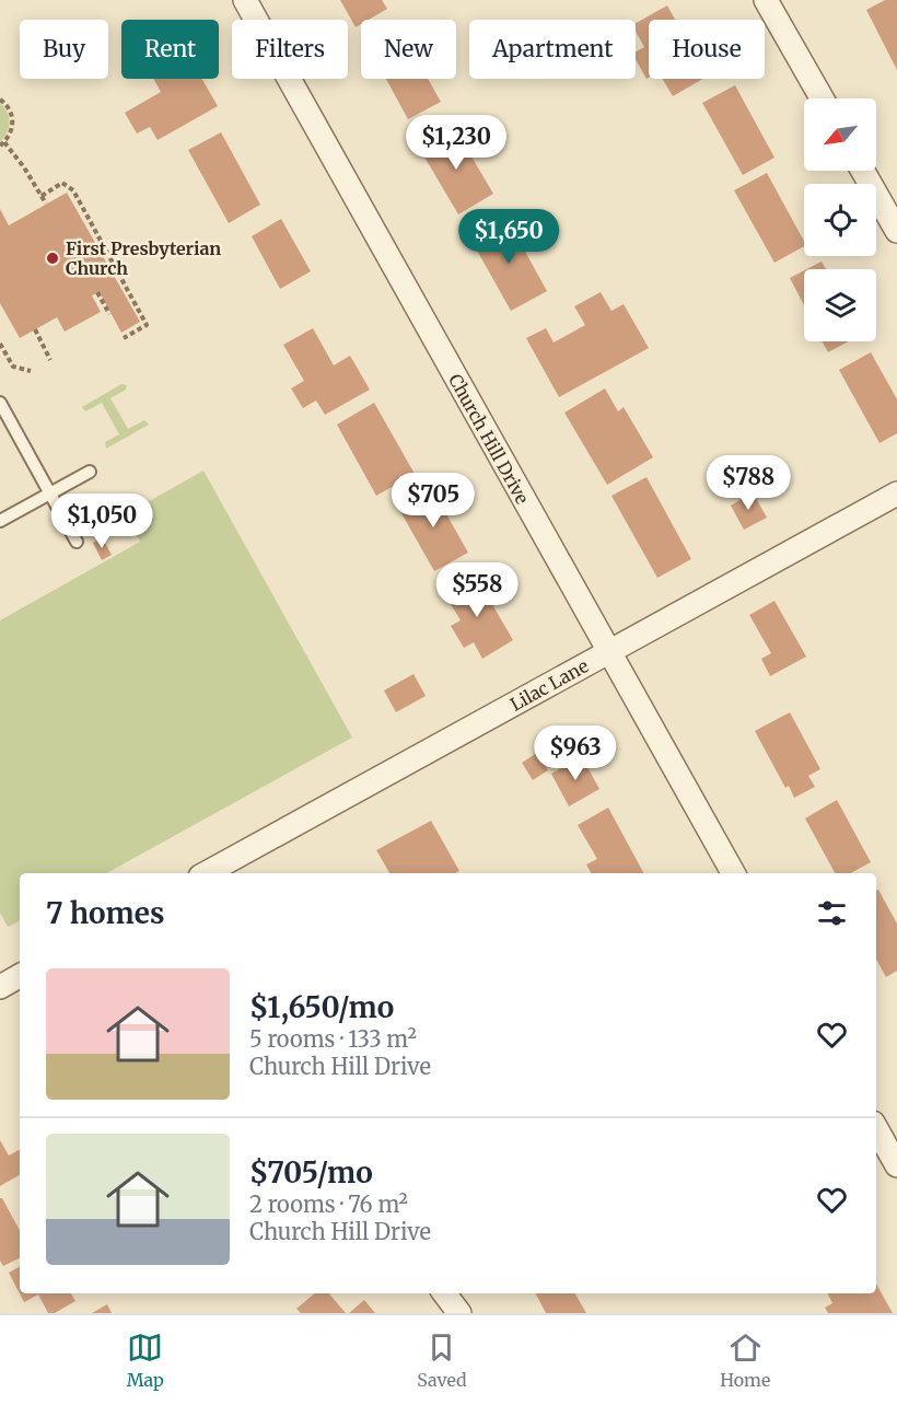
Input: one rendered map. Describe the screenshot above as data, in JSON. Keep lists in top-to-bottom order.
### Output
{
  "streets": {
    "street": ["Church Hill Drive", "Lilac Lane"]
  },
  "crossings": [
    ["Church Hill Drive", "Lilac Lane"]
  ],
  "places": ["First Presbyterian Church"],
  "north": "bottom left",
  "page": {
    "chip": [
      "Buy",
      "Rent",
      "Filters",
      "New",
      "Apartment",
      "House"
    ],
    "price": [
      "$1,230",
      "$1,650",
      "$788",
      "$705",
      "$1,050",
      "$558",
      "$963"
    ],
    "heading": "7 homes",
    "list": [
      {
        "name": "$1,650/mo",
        "note": "5 rooms · 133 m² · Church Hill Drive"
      },
      {
        "name": "$705/mo",
        "note": "2 rooms · 76 m² · Church Hill Drive"
      }
    ],
    "tabs": ["Map", "Saved", "Home"]
  }
}
